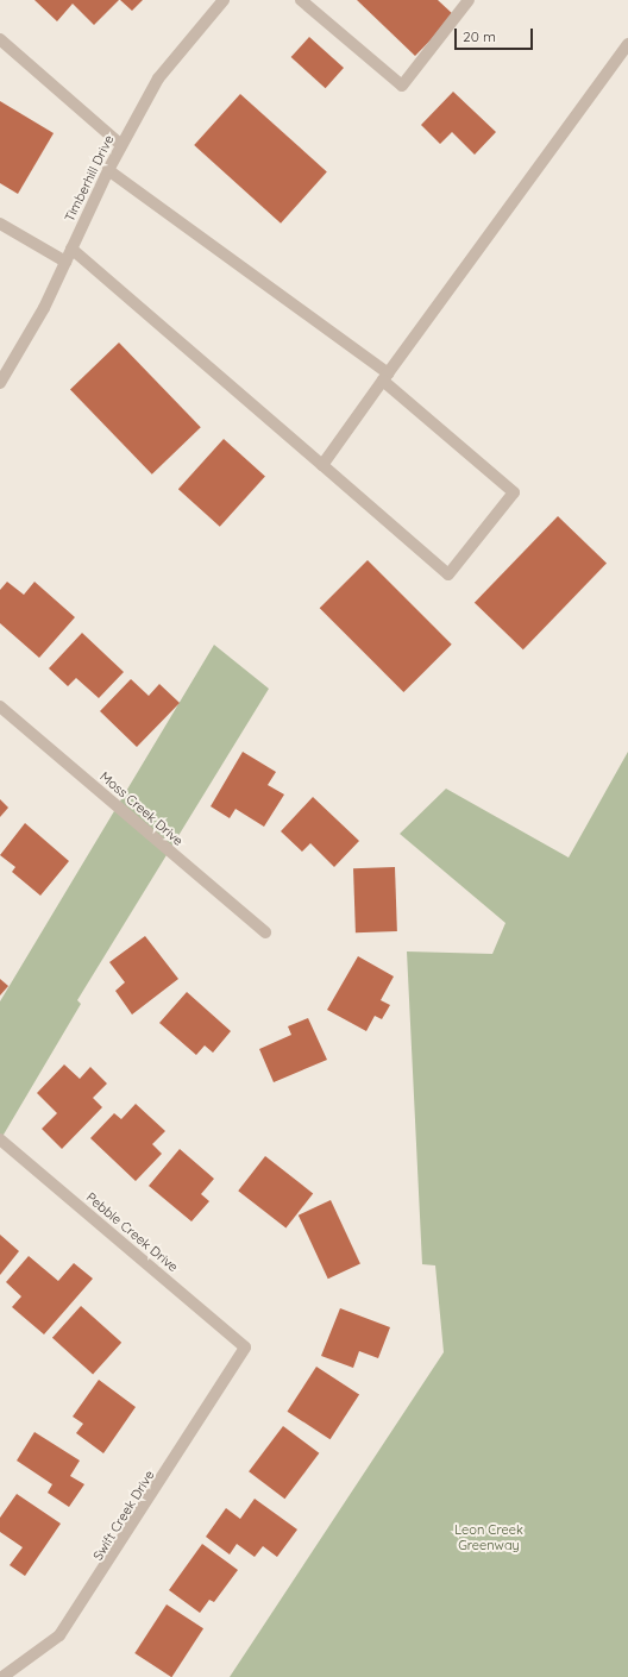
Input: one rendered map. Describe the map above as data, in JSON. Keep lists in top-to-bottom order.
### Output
{
  "streets": {
    "street": [
      "Timberhill Drive",
      "Moss Creek Drive",
      "Pebble Creek Drive",
      "Swift Creek Drive"
    ]
  },
  "crossings": [
    ["Pebble Creek Drive", "Swift Creek Drive"]
  ],
  "parks": ["Leon Creek Greenway"],
  "scale_bar": "20 m"
}
